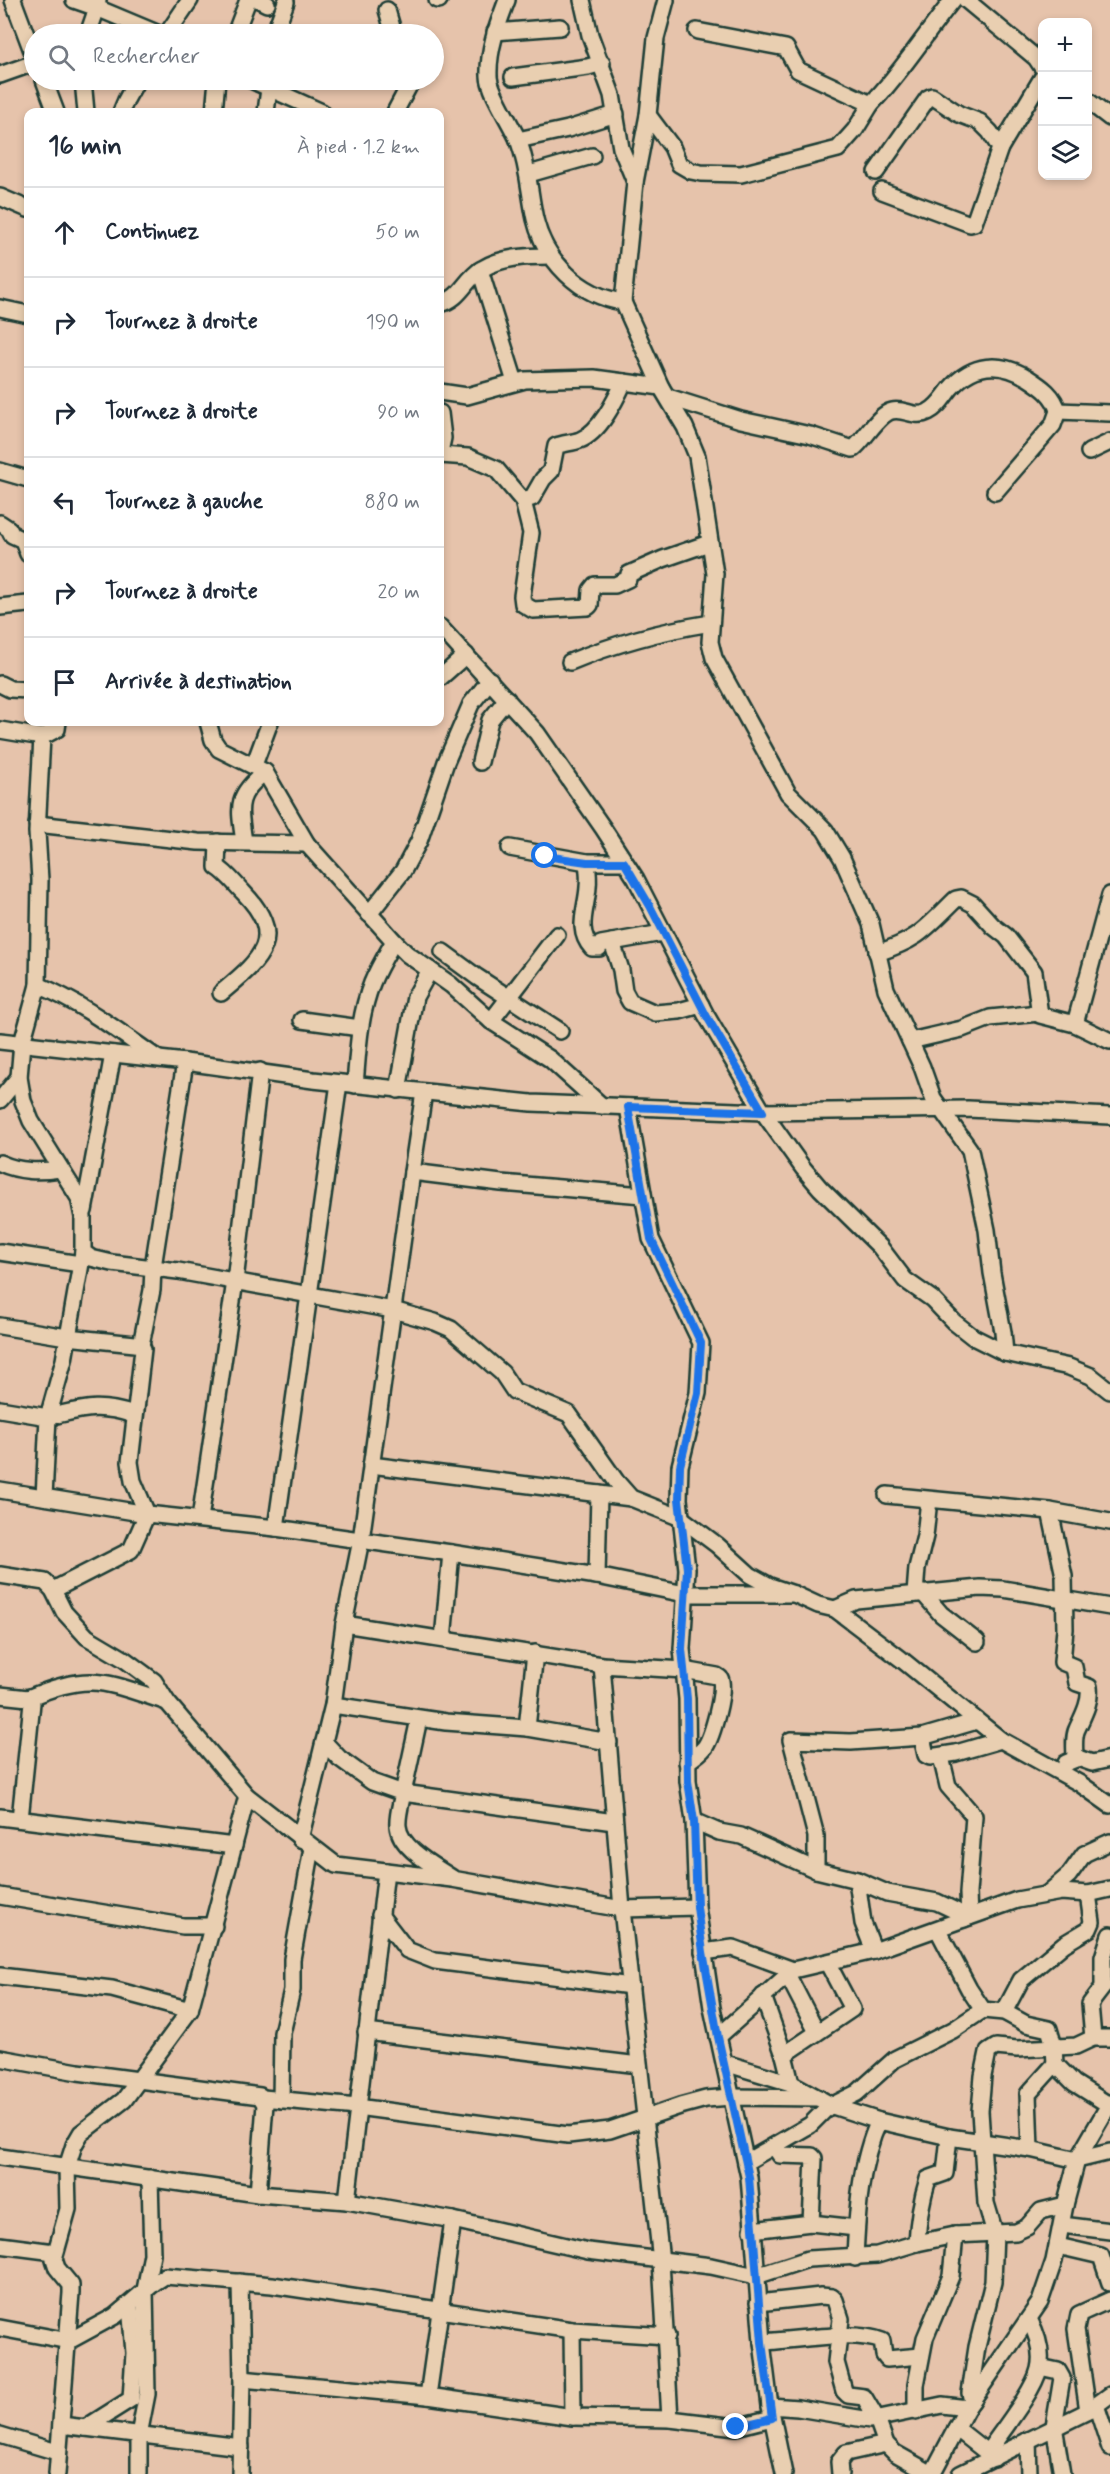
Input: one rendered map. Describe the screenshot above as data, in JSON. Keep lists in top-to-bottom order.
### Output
{
  "page": {
    "map_buttons": ["+", "−"],
    "search": "Rechercher",
    "heading": ["16 min", "À pied · 1.2 km"],
    "list": [
      ["Continuez", "50 m"],
      ["Tournez à droite", "190 m"],
      ["Tournez à droite", "90 m"],
      ["Tournez à gauche", "880 m"],
      ["Tournez à droite", "20 m"],
      "Arrivée à destination"
    ]
  }
}
